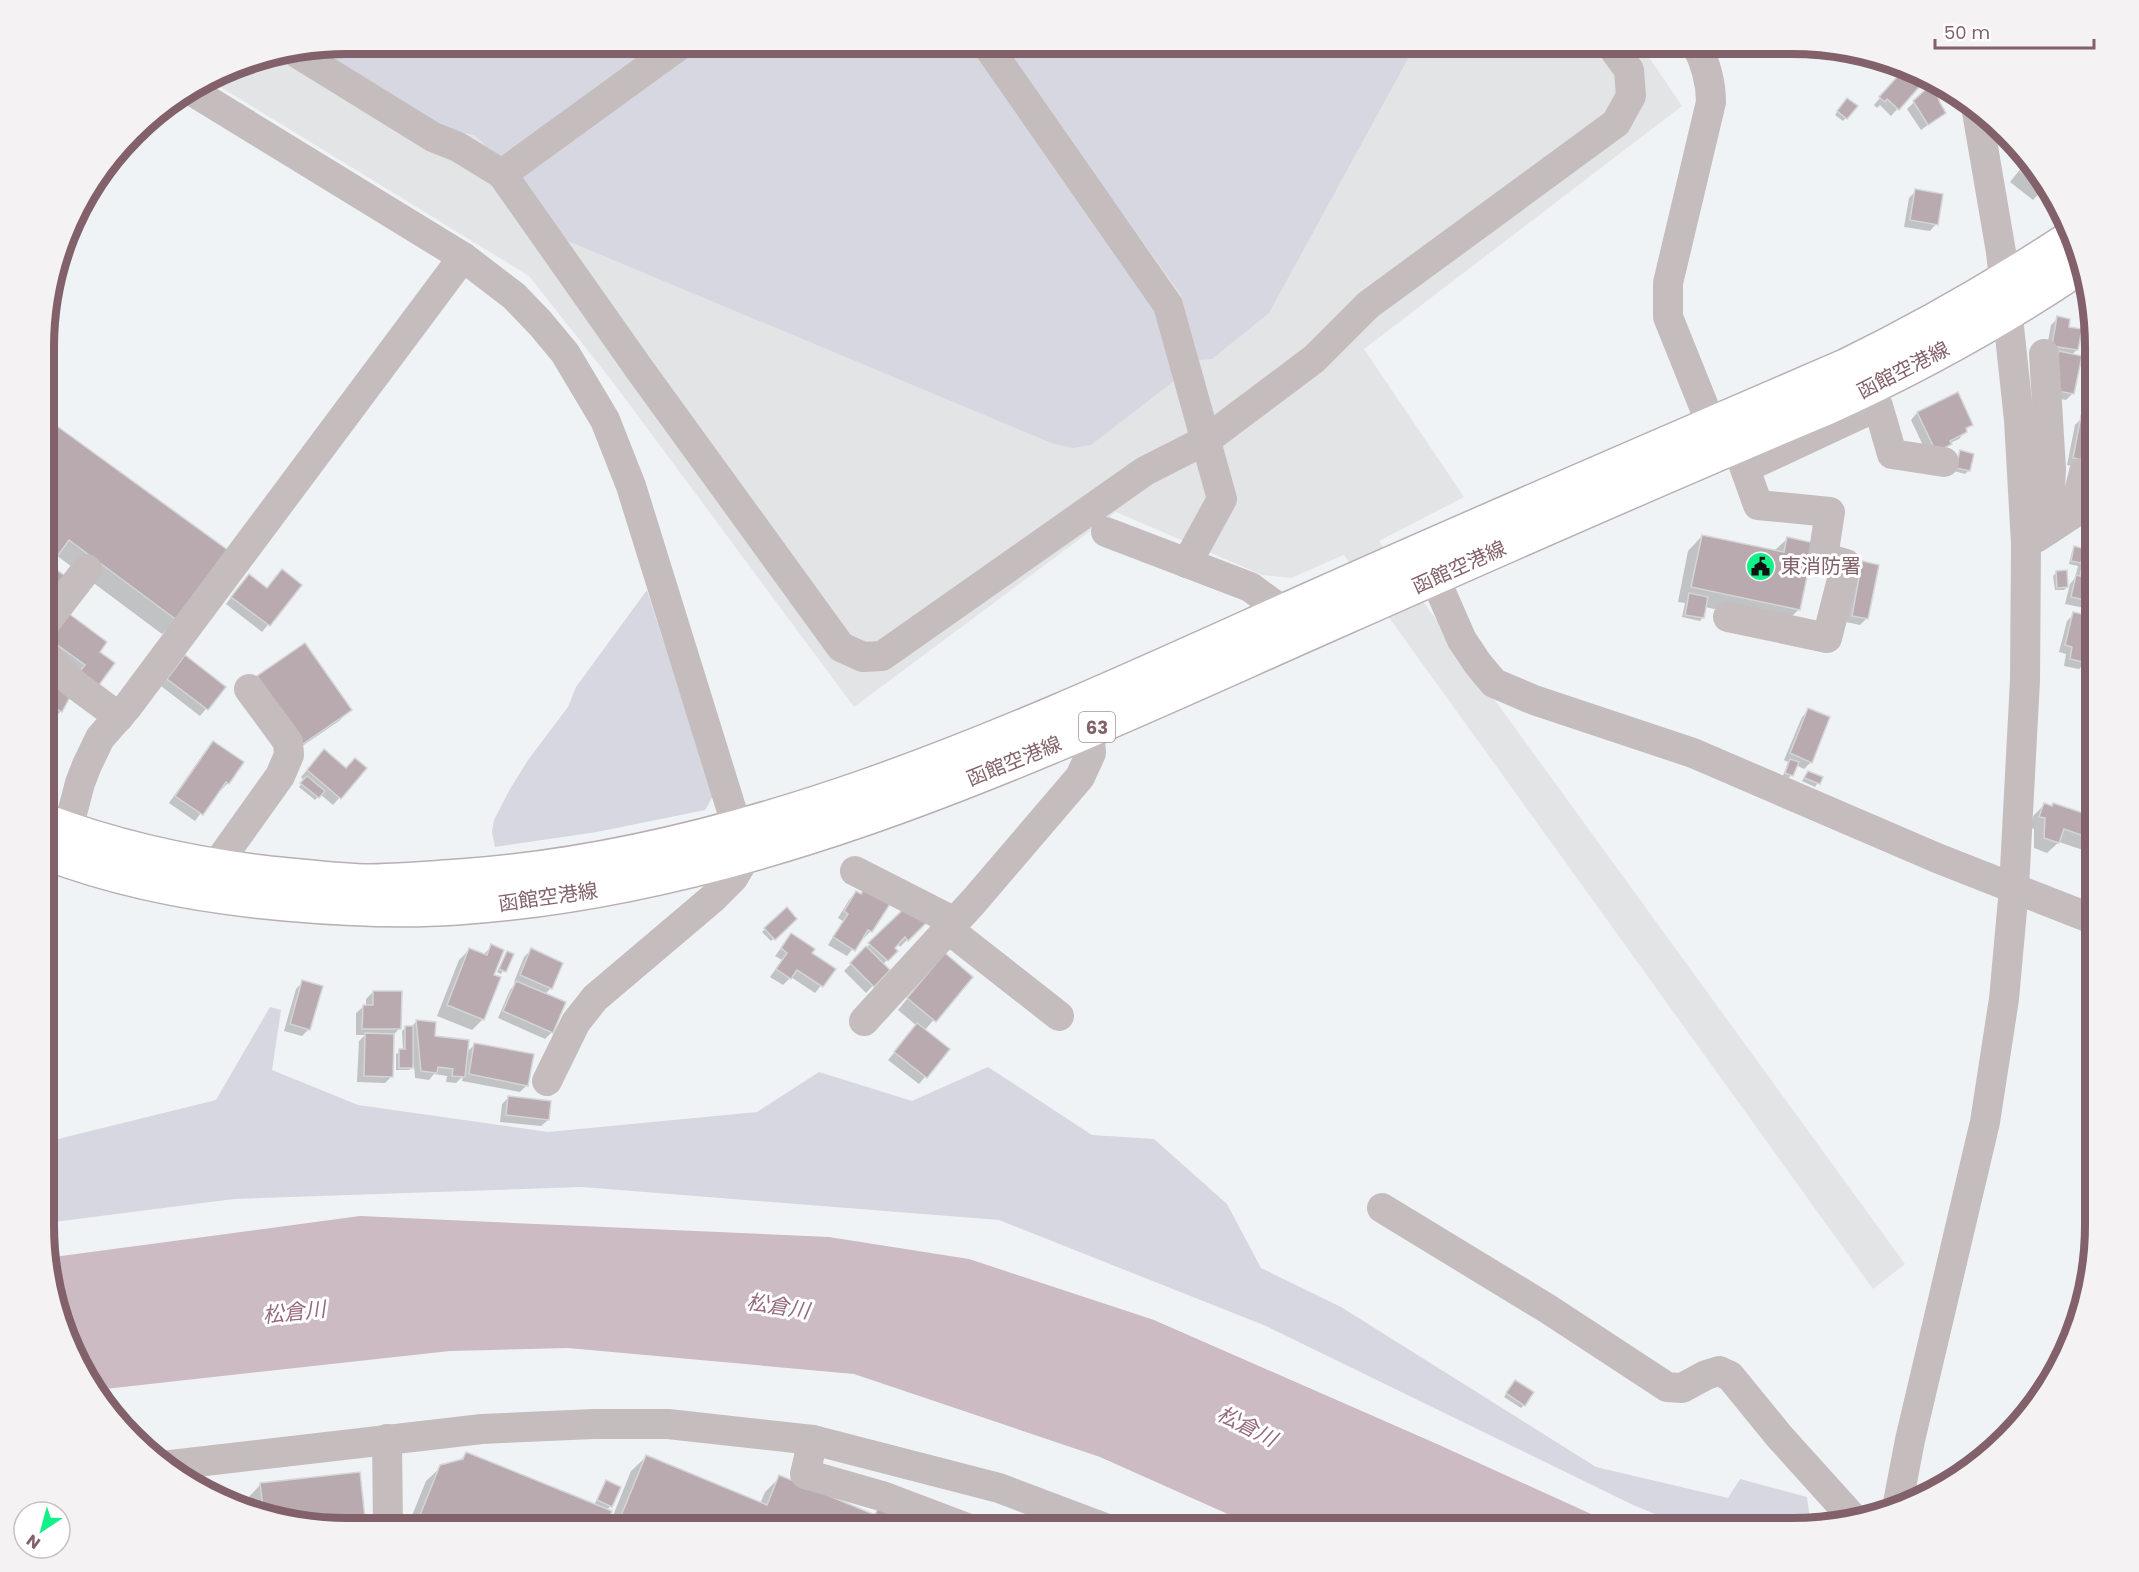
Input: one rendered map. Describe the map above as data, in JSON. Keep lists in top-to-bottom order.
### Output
{
  "streets": {
    "main road": ["函館空港線", "63"]
  },
  "water": ["松倉川"],
  "places": {
    "public building": ["東消防署"]
  },
  "scale_bar": "50 m",
  "north": "bottom left"
}
